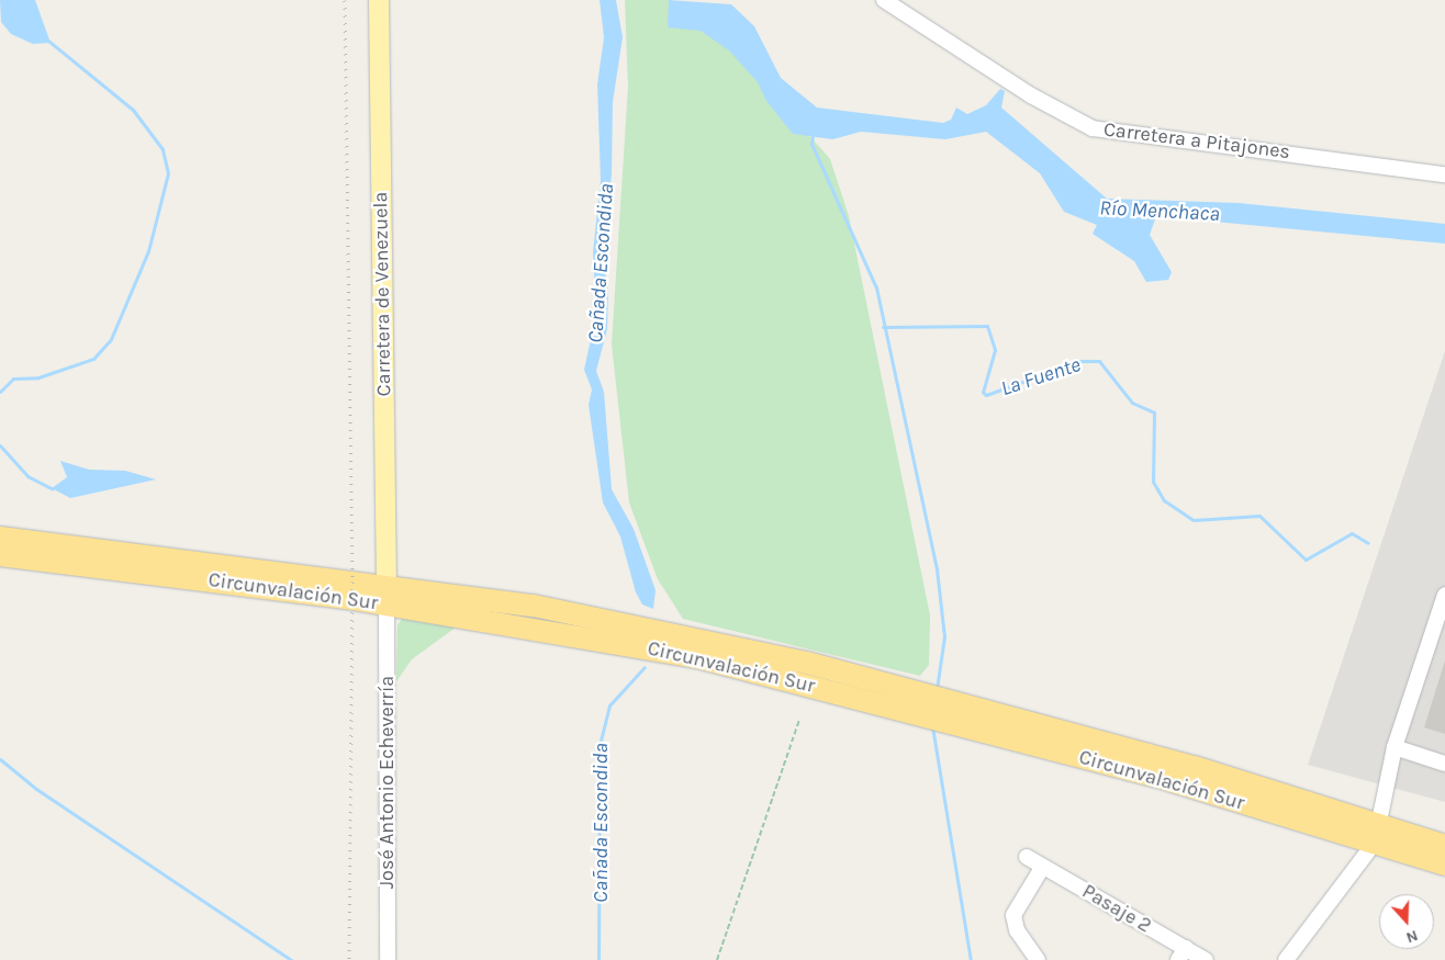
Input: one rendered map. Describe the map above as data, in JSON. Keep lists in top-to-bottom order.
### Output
{
  "streets": {
    "highway": ["Circunvalación Sur"],
    "main road": ["Carretera de Venezuela"],
    "street": ["Carretera a Pitajones", "José Antonio Echeverría", "Pasaje 2"]
  },
  "crossings": [
    ["Carretera de Venezuela", "Circunvalación Sur"],
    ["Carretera de Venezuela", "José Antonio Echeverría"],
    ["Circunvalación Sur", "José Antonio Echeverría"]
  ],
  "water": ["Río Menchaca", "Cañada Escondida", "La Fuente"],
  "north": "bottom"
}
